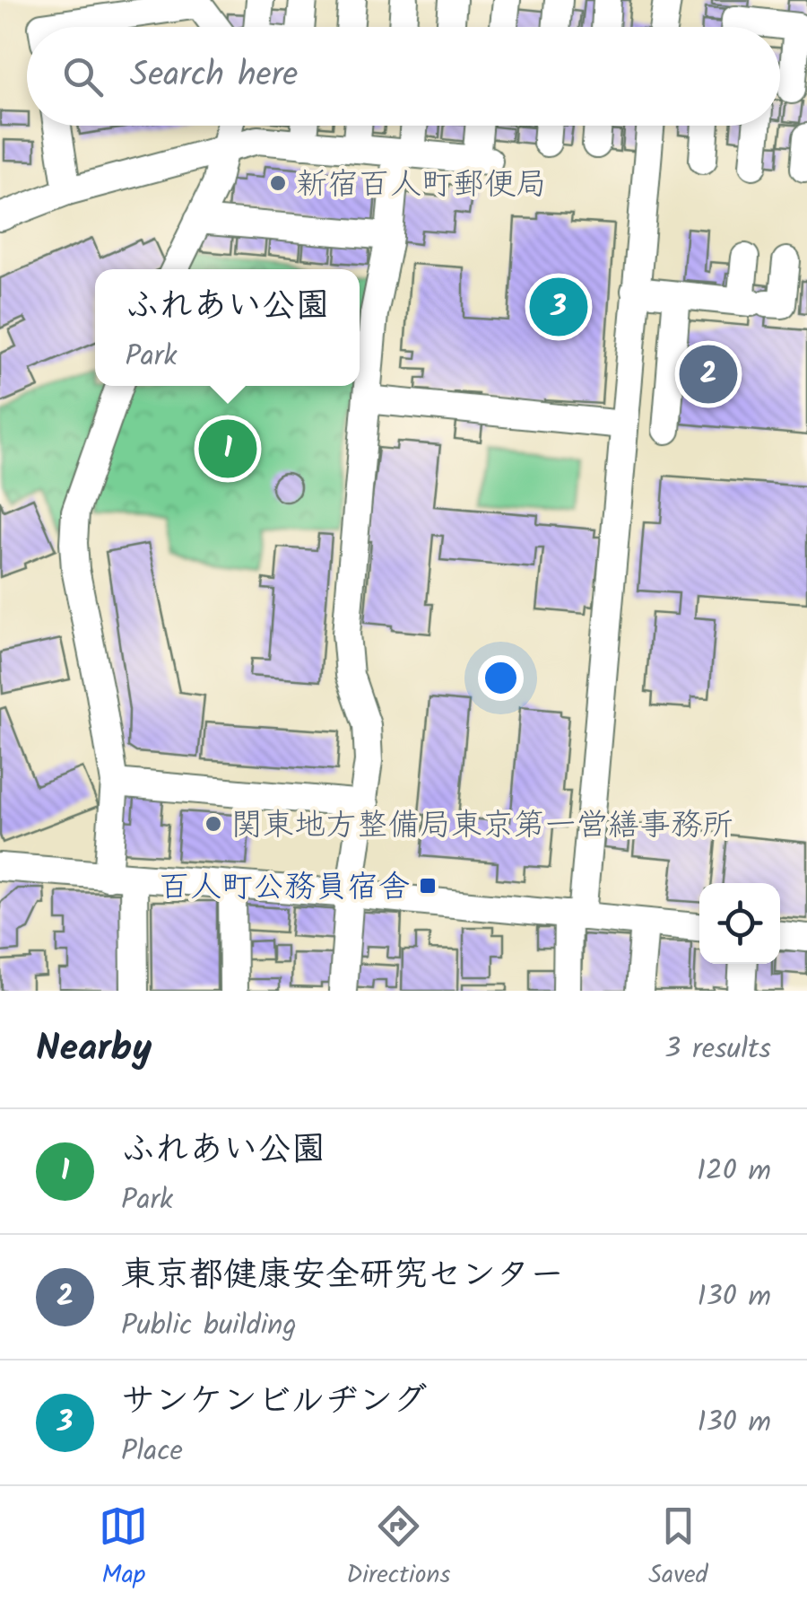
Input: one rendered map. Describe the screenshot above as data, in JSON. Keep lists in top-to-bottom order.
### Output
{
  "places": {
    "other": ["新宿百人町郵便局", "関東地方整備局東京第一営繕事務所"],
    "transit": ["百人町公務員宿舎"]
  },
  "page": {
    "search": "Search here",
    "popup": ["ふれあい公園", "Park"],
    "pins": ["3", "2", "1"],
    "heading": ["Nearby", "3 results"],
    "list": [
      {
        "mark": "1",
        "name": "ふれあい公園",
        "note": "Park",
        "value": "120 m"
      },
      {
        "mark": "2",
        "name": "東京都健康安全研究センター",
        "note": "Public building",
        "value": "130 m"
      },
      {
        "mark": "3",
        "name": "サンケンビルヂング",
        "note": "Place",
        "value": "130 m"
      }
    ],
    "nav": ["Map", "Directions", "Saved"]
  }
}
